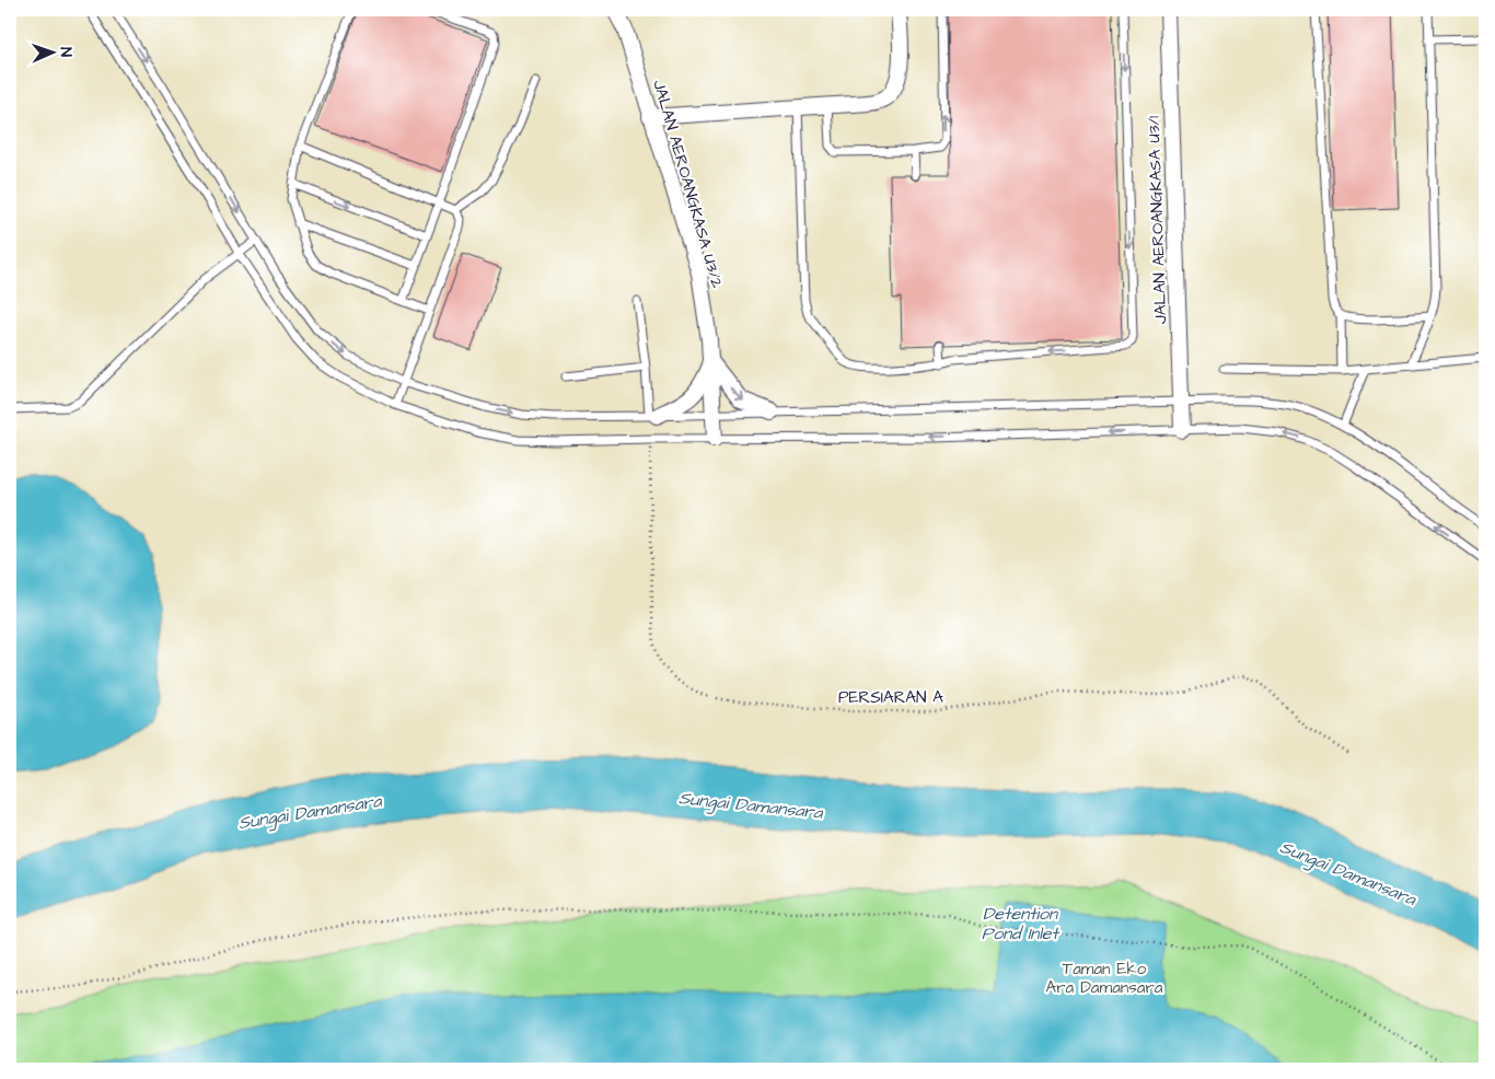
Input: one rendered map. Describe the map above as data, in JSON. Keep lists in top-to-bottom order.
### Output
{
  "streets": {
    "street": ["JALAN AEROANGKASA U3/2", "JALAN AEROANGKASA U3/1"],
    "path": ["PERSIARAN A"]
  },
  "water": ["Sungai Damansara", "Detention Pond Inlet"],
  "parks": ["Taman Eko Ara Damansara"],
  "north": "right"
}
